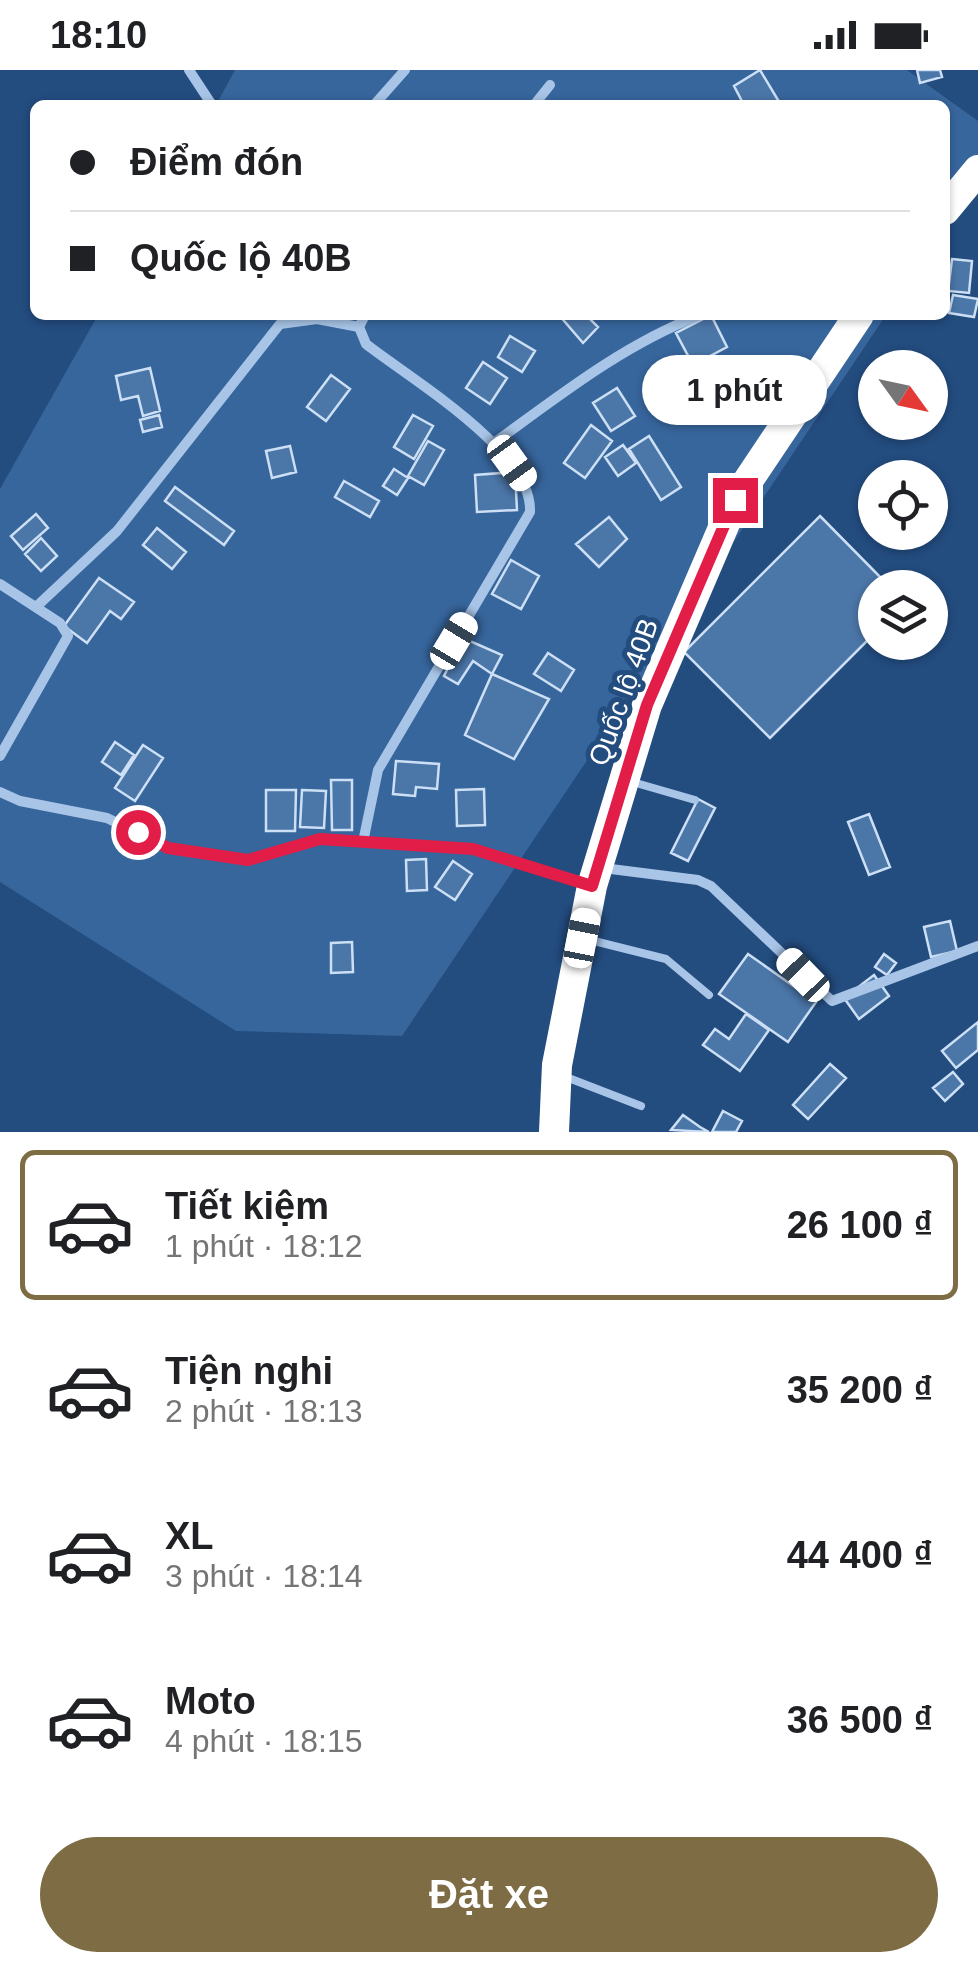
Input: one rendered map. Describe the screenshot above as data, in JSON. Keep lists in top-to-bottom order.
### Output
{
  "streets": {
    "highway": ["Quốc lộ 40B"]
  },
  "north": "bottom right",
  "page": {
    "status": "18:10",
    "banner": ["Điểm đón", "Quốc lộ 40B"],
    "bubble": "1 phút",
    "list": [
      {
        "name": "Tiết kiệm",
        "note": "1 phút · 18:12",
        "value": "26 100 ₫"
      },
      {
        "name": "Tiện nghi",
        "note": "2 phút · 18:13",
        "value": "35 200 ₫"
      },
      {
        "name": "XL",
        "note": "3 phút · 18:14",
        "value": "44 400 ₫"
      },
      {
        "name": "Moto",
        "note": "4 phút · 18:15",
        "value": "36 500 ₫"
      }
    ],
    "buttons": "Đặt xe"
  }
}
